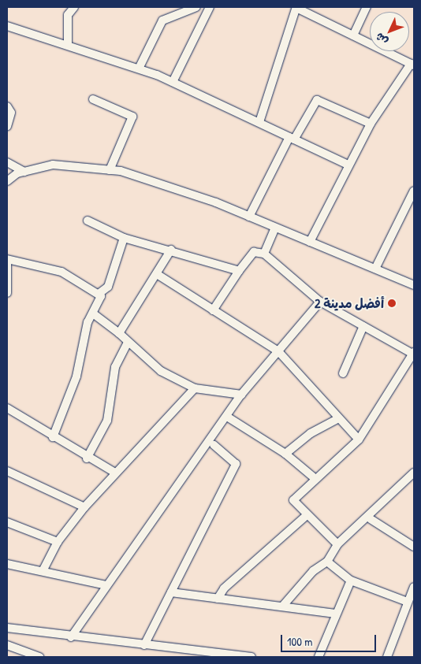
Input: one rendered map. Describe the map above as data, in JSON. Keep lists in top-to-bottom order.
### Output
{
  "places": ["2 أفضل مدينة"],
  "scale_bar": "100 m",
  "north": "bottom left"
}
